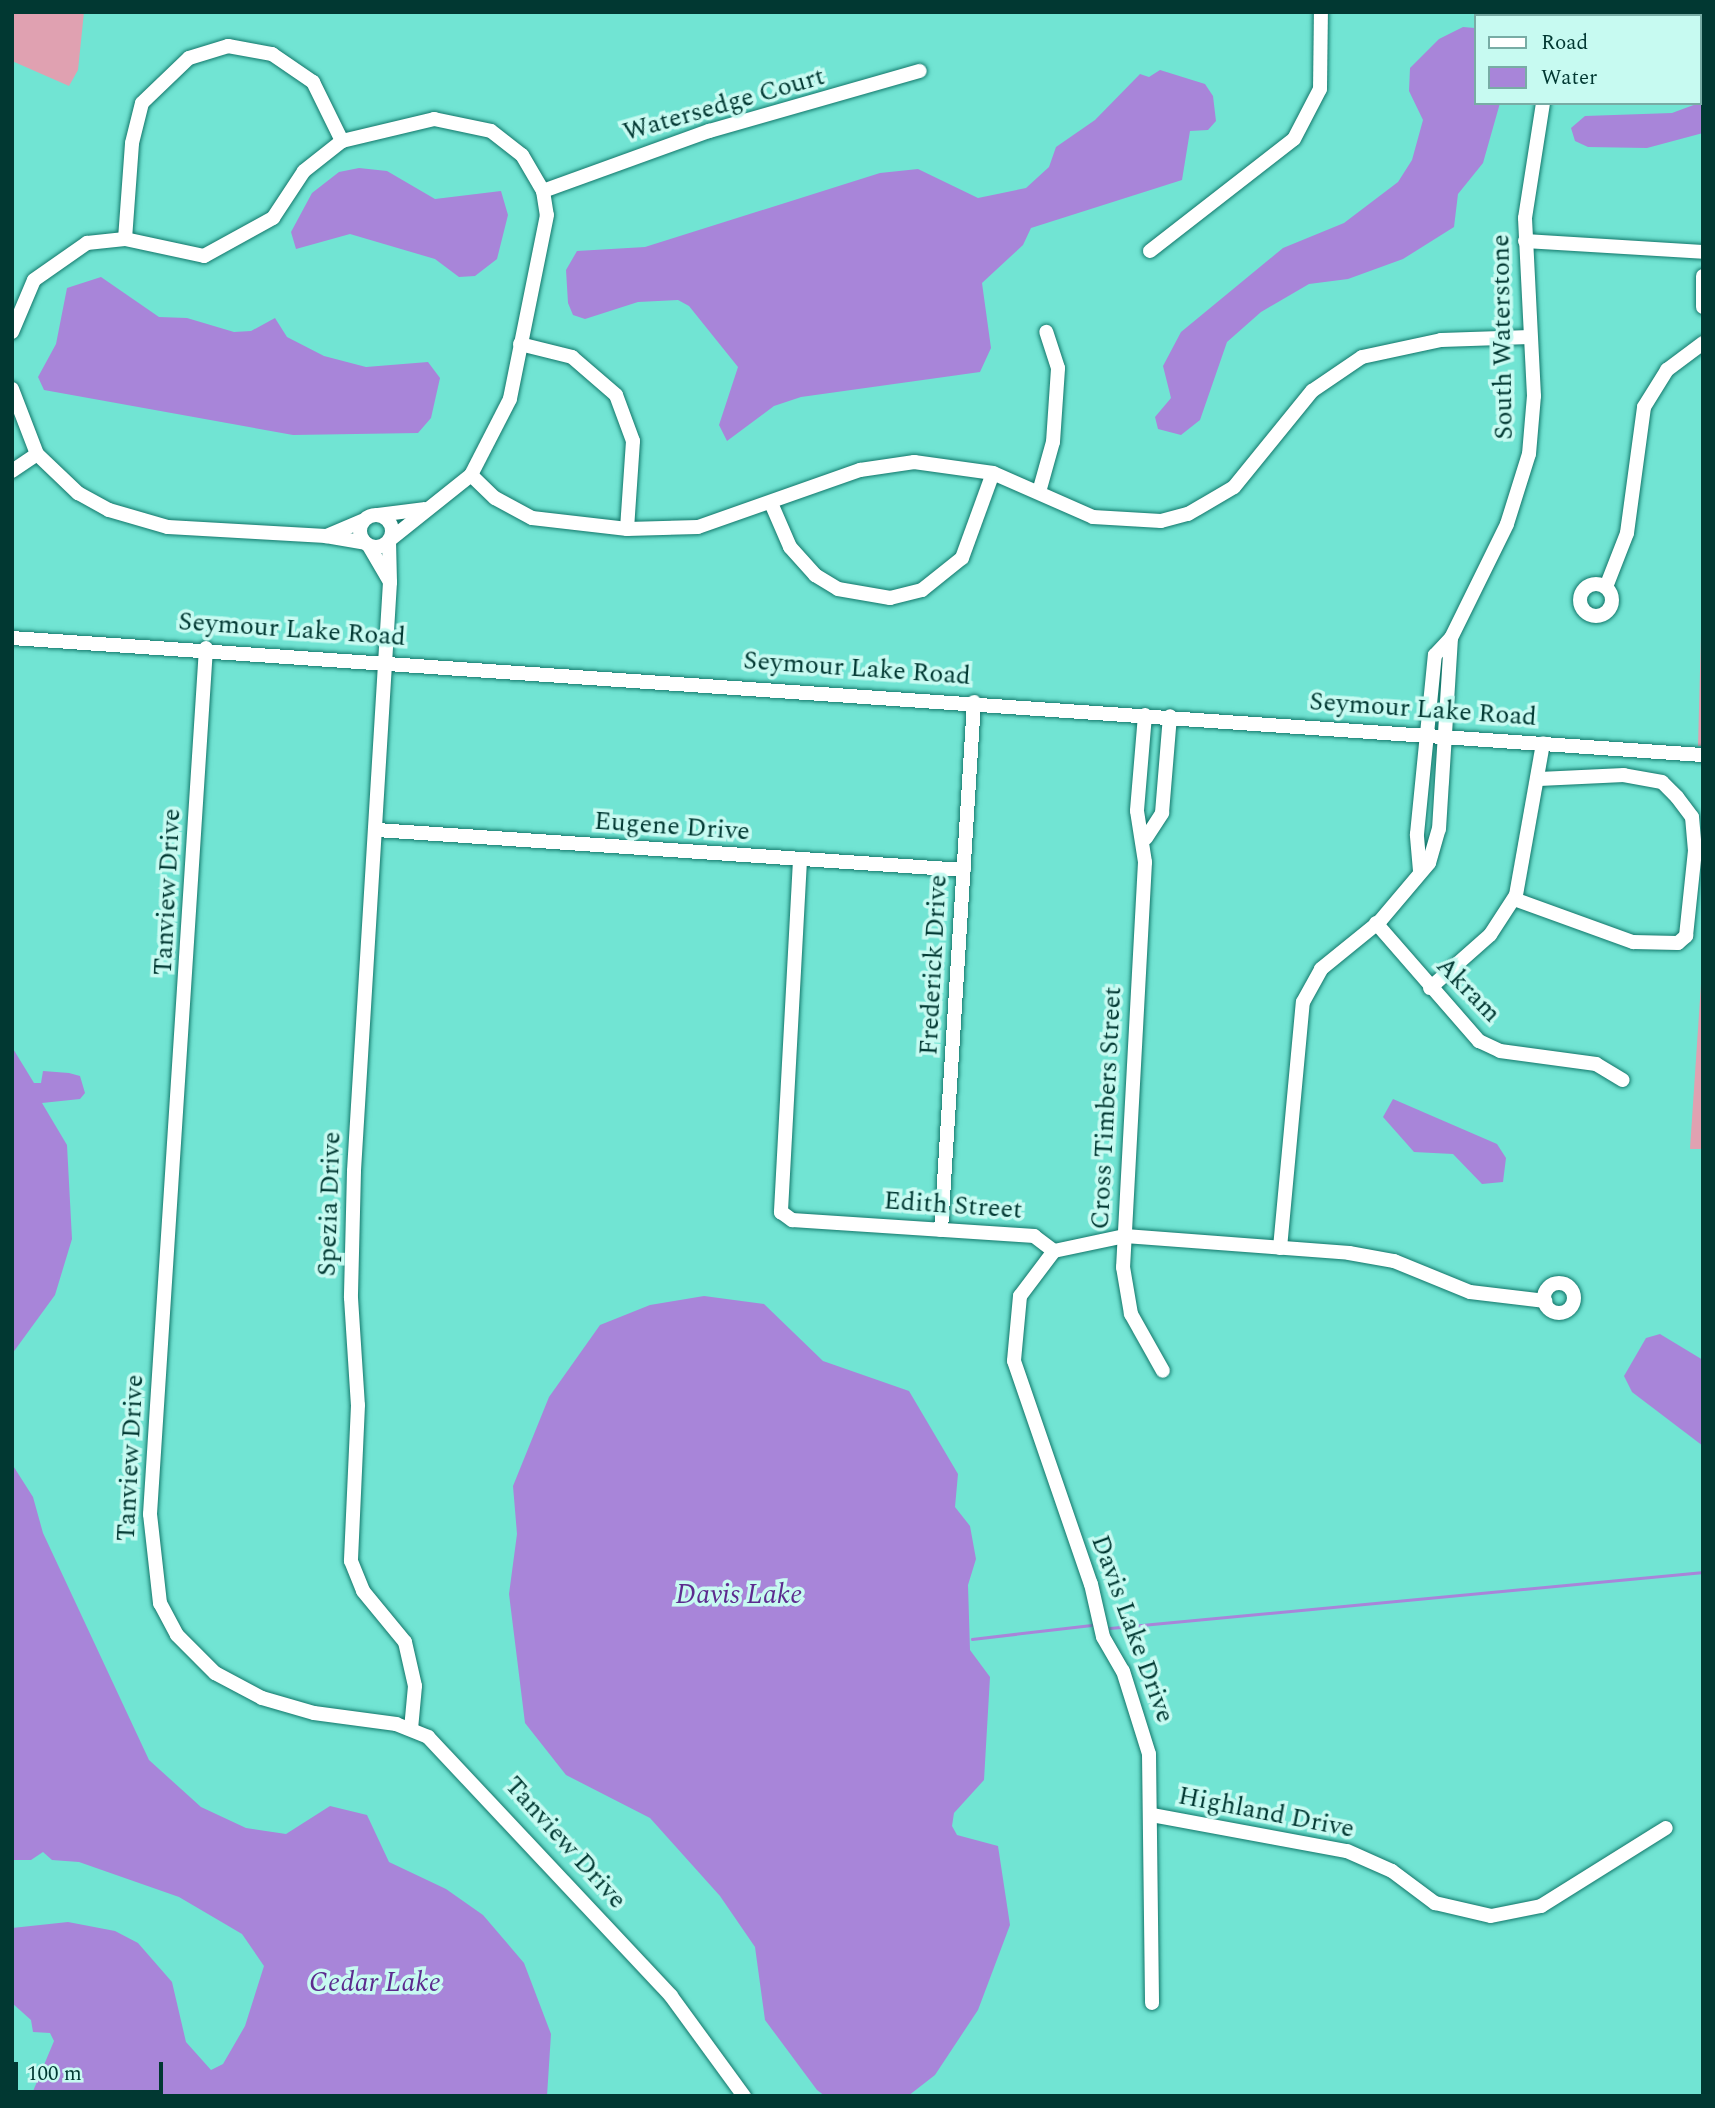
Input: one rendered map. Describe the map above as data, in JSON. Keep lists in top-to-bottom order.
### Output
{
  "streets": {
    "street": [
      "Watersedge Court",
      "South Waterstone",
      "Seymour Lake Road",
      "Eugene Drive",
      "Tanview Drive",
      "Frederick Drive",
      "Akram",
      "Cross Timbers Street",
      "Spezia Drive",
      "Edith Street",
      "Davis Lake Drive",
      "Highland Drive"
    ]
  },
  "crossings": [
    ["South Waterstone", "Seymour Lake Road"],
    ["South Waterstone", "Akram"],
    ["Seymour Lake Road", "Tanview Drive"],
    ["Seymour Lake Road", "Frederick Drive"],
    ["Seymour Lake Road", "Cross Timbers Street"],
    ["Seymour Lake Road", "Spezia Drive"],
    ["Eugene Drive", "Frederick Drive"],
    ["Eugene Drive", "Spezia Drive"],
    ["Eugene Drive", "Edith Street"],
    ["Tanview Drive", "Spezia Drive"],
    ["Frederick Drive", "Edith Street"],
    ["Edith Street", "Davis Lake Drive"],
    ["Davis Lake Drive", "Highland Drive"]
  ],
  "water": ["Davis Lake", "Cedar Lake"],
  "legend": ["Road", "Water"],
  "scale_bar": "100 m"
}
